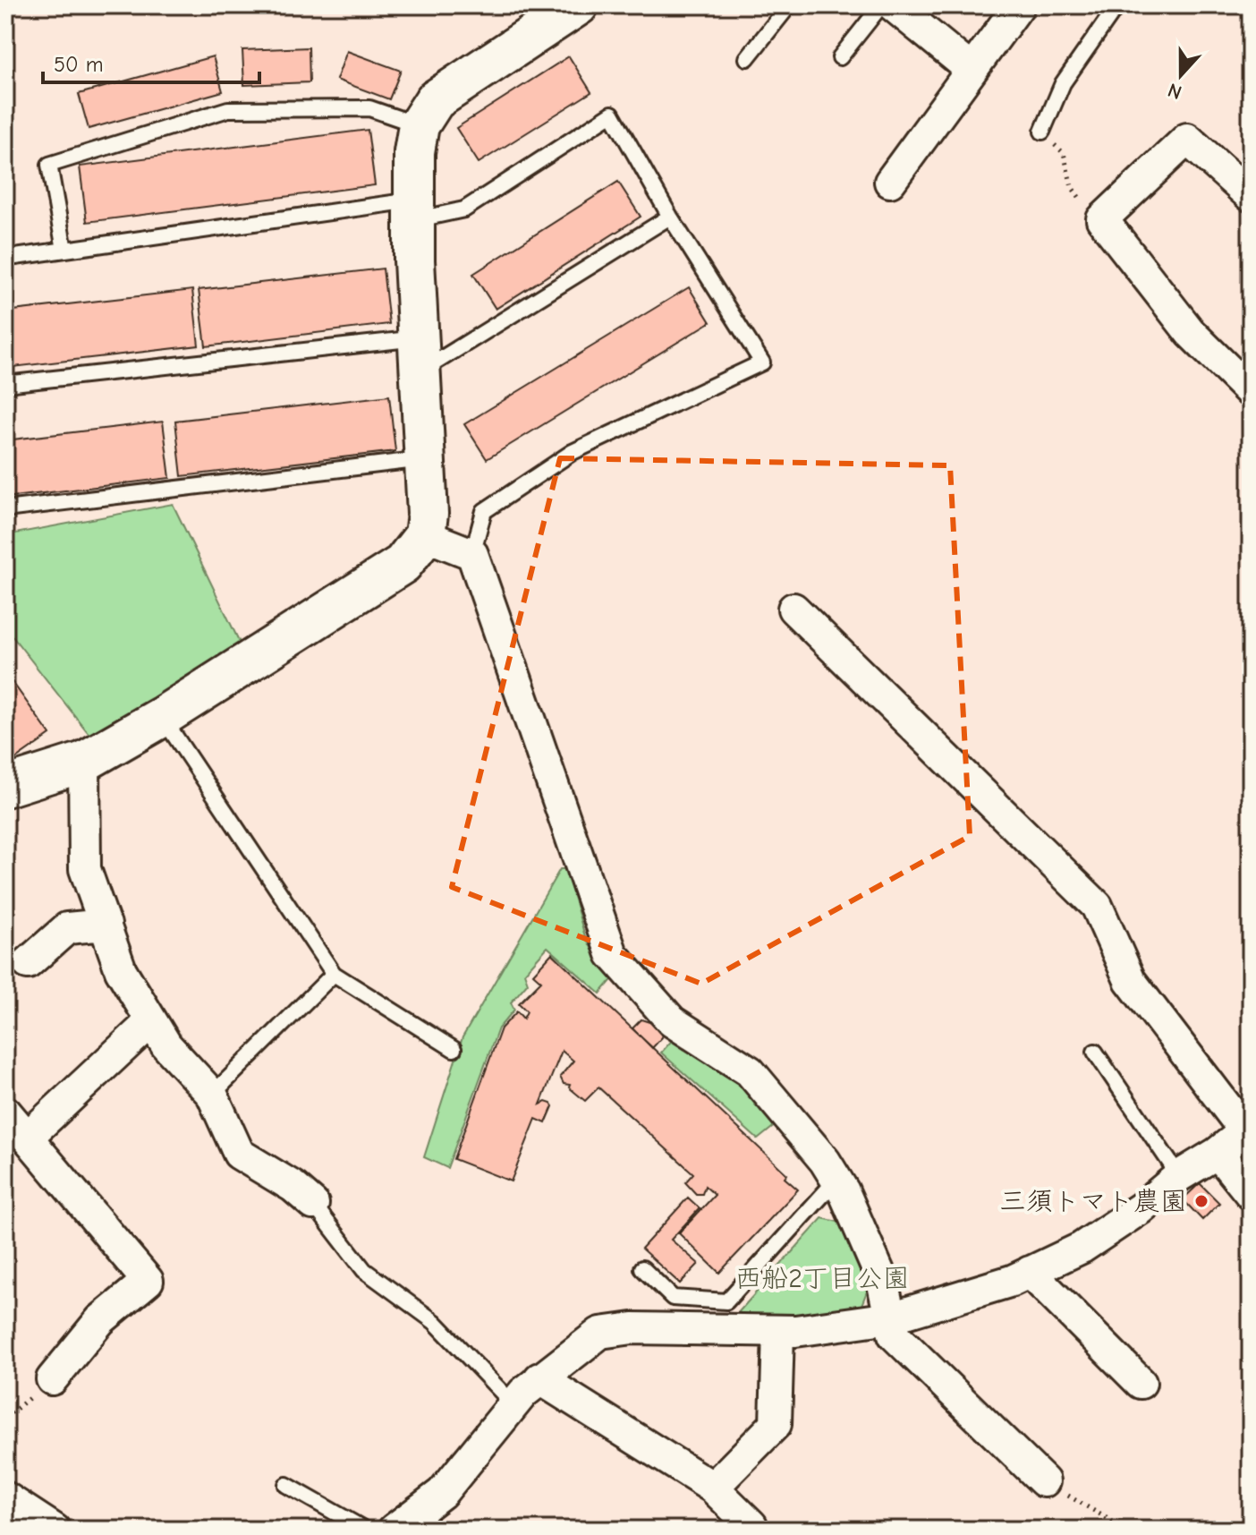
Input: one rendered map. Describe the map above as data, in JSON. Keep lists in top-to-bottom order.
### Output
{
  "parks": ["西船2丁目公園"],
  "places": ["三須トマト農園"],
  "scale_bar": "50 m",
  "north": "bottom"
}
